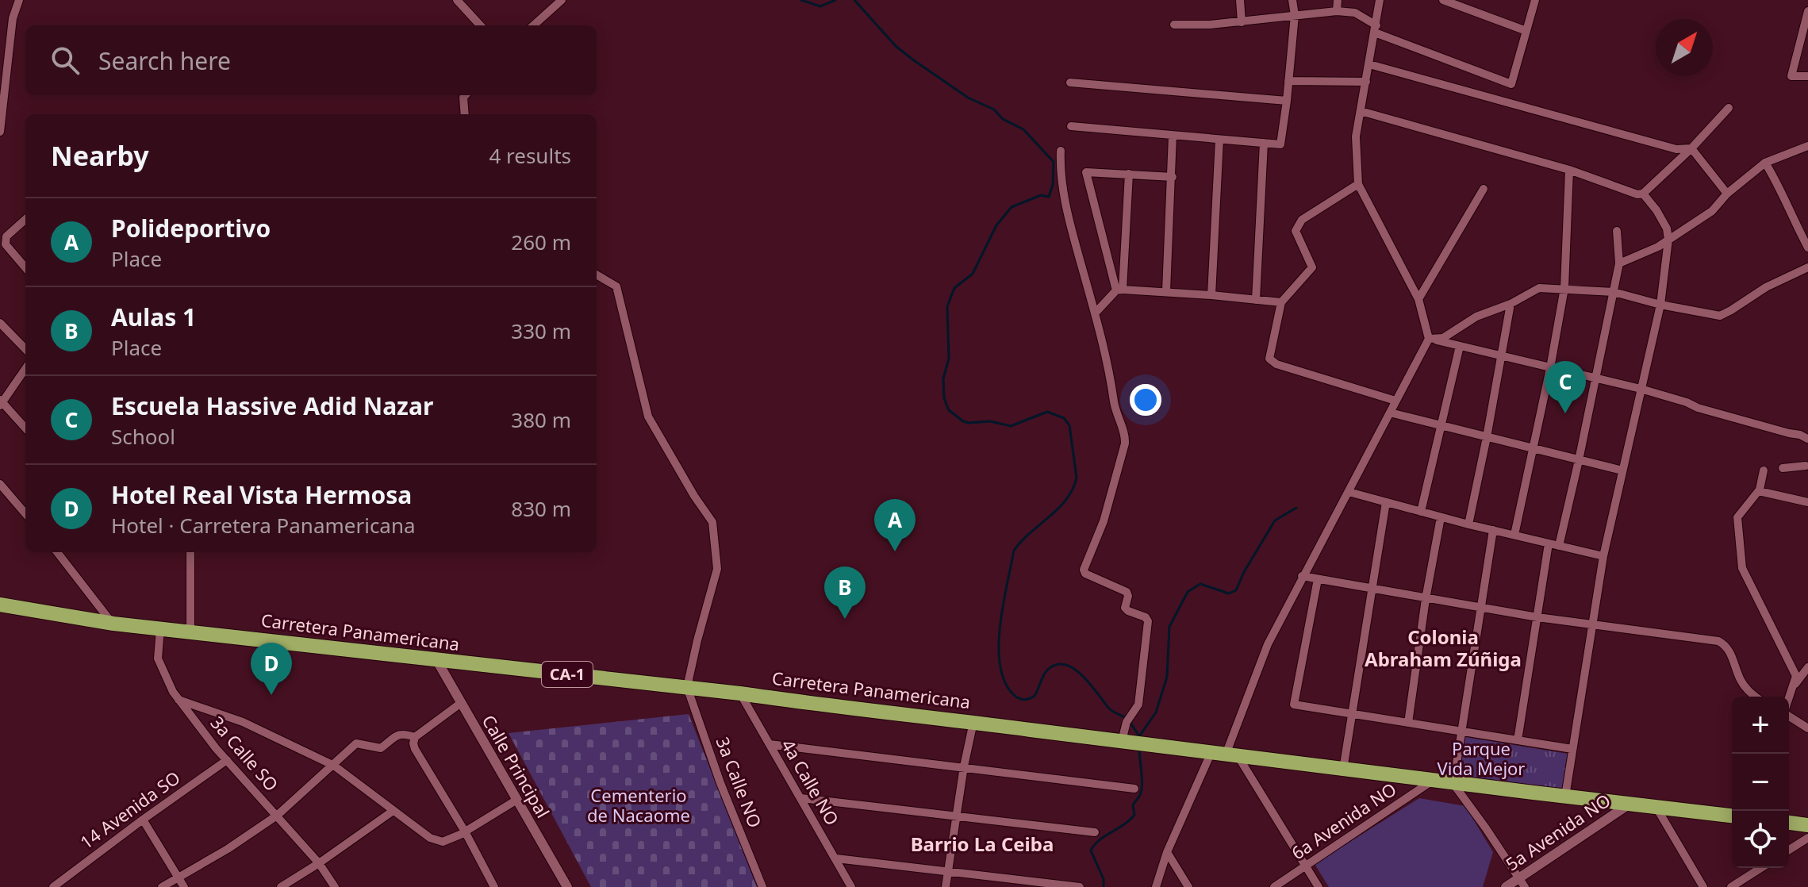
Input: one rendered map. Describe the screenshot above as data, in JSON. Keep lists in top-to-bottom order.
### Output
{
  "streets": {
    "highway": ["Carretera Panamericana", "CA-1"],
    "street": [
      "3a Calle SO",
      "Calle Principal",
      "3a Calle NO",
      "4a Calle NO",
      "14 Avenida SO",
      "6a Avenida NO",
      "5a Avenida NO"
    ]
  },
  "crossings": [
    ["Carretera Panamericana", "3a Calle SO"],
    ["Carretera Panamericana", "Calle Principal"],
    ["Carretera Panamericana", "3a Calle NO"],
    ["Carretera Panamericana", "4a Calle NO"],
    ["Carretera Panamericana", "6a Avenida NO"],
    ["Carretera Panamericana", "5a Avenida NO"],
    ["3a Calle SO", "14 Avenida SO"]
  ],
  "districts": ["Colonia Abraham Zúñiga", "Barrio La Ceiba"],
  "parks": ["Parque Vida Mejor", "Cementerio de Nacaome"],
  "north": "top right",
  "page": {
    "search": "Search here",
    "heading": ["Nearby", "4 results"],
    "list": [
      {
        "mark": "A",
        "name": "Polideportivo",
        "note": "Place",
        "value": "260 m"
      },
      {
        "mark": "B",
        "name": "Aulas 1",
        "note": "Place",
        "value": "330 m"
      },
      {
        "mark": "C",
        "name": "Escuela Hassive Adid Nazar",
        "note": "School",
        "value": "380 m"
      },
      {
        "mark": "D",
        "name": "Hotel Real Vista Hermosa",
        "note": "Hotel · Carretera Panamericana",
        "value": "830 m"
      }
    ],
    "pins": [
      "C",
      "A",
      "B",
      "D"
    ],
    "map_buttons": ["+", "−"]
  }
}
